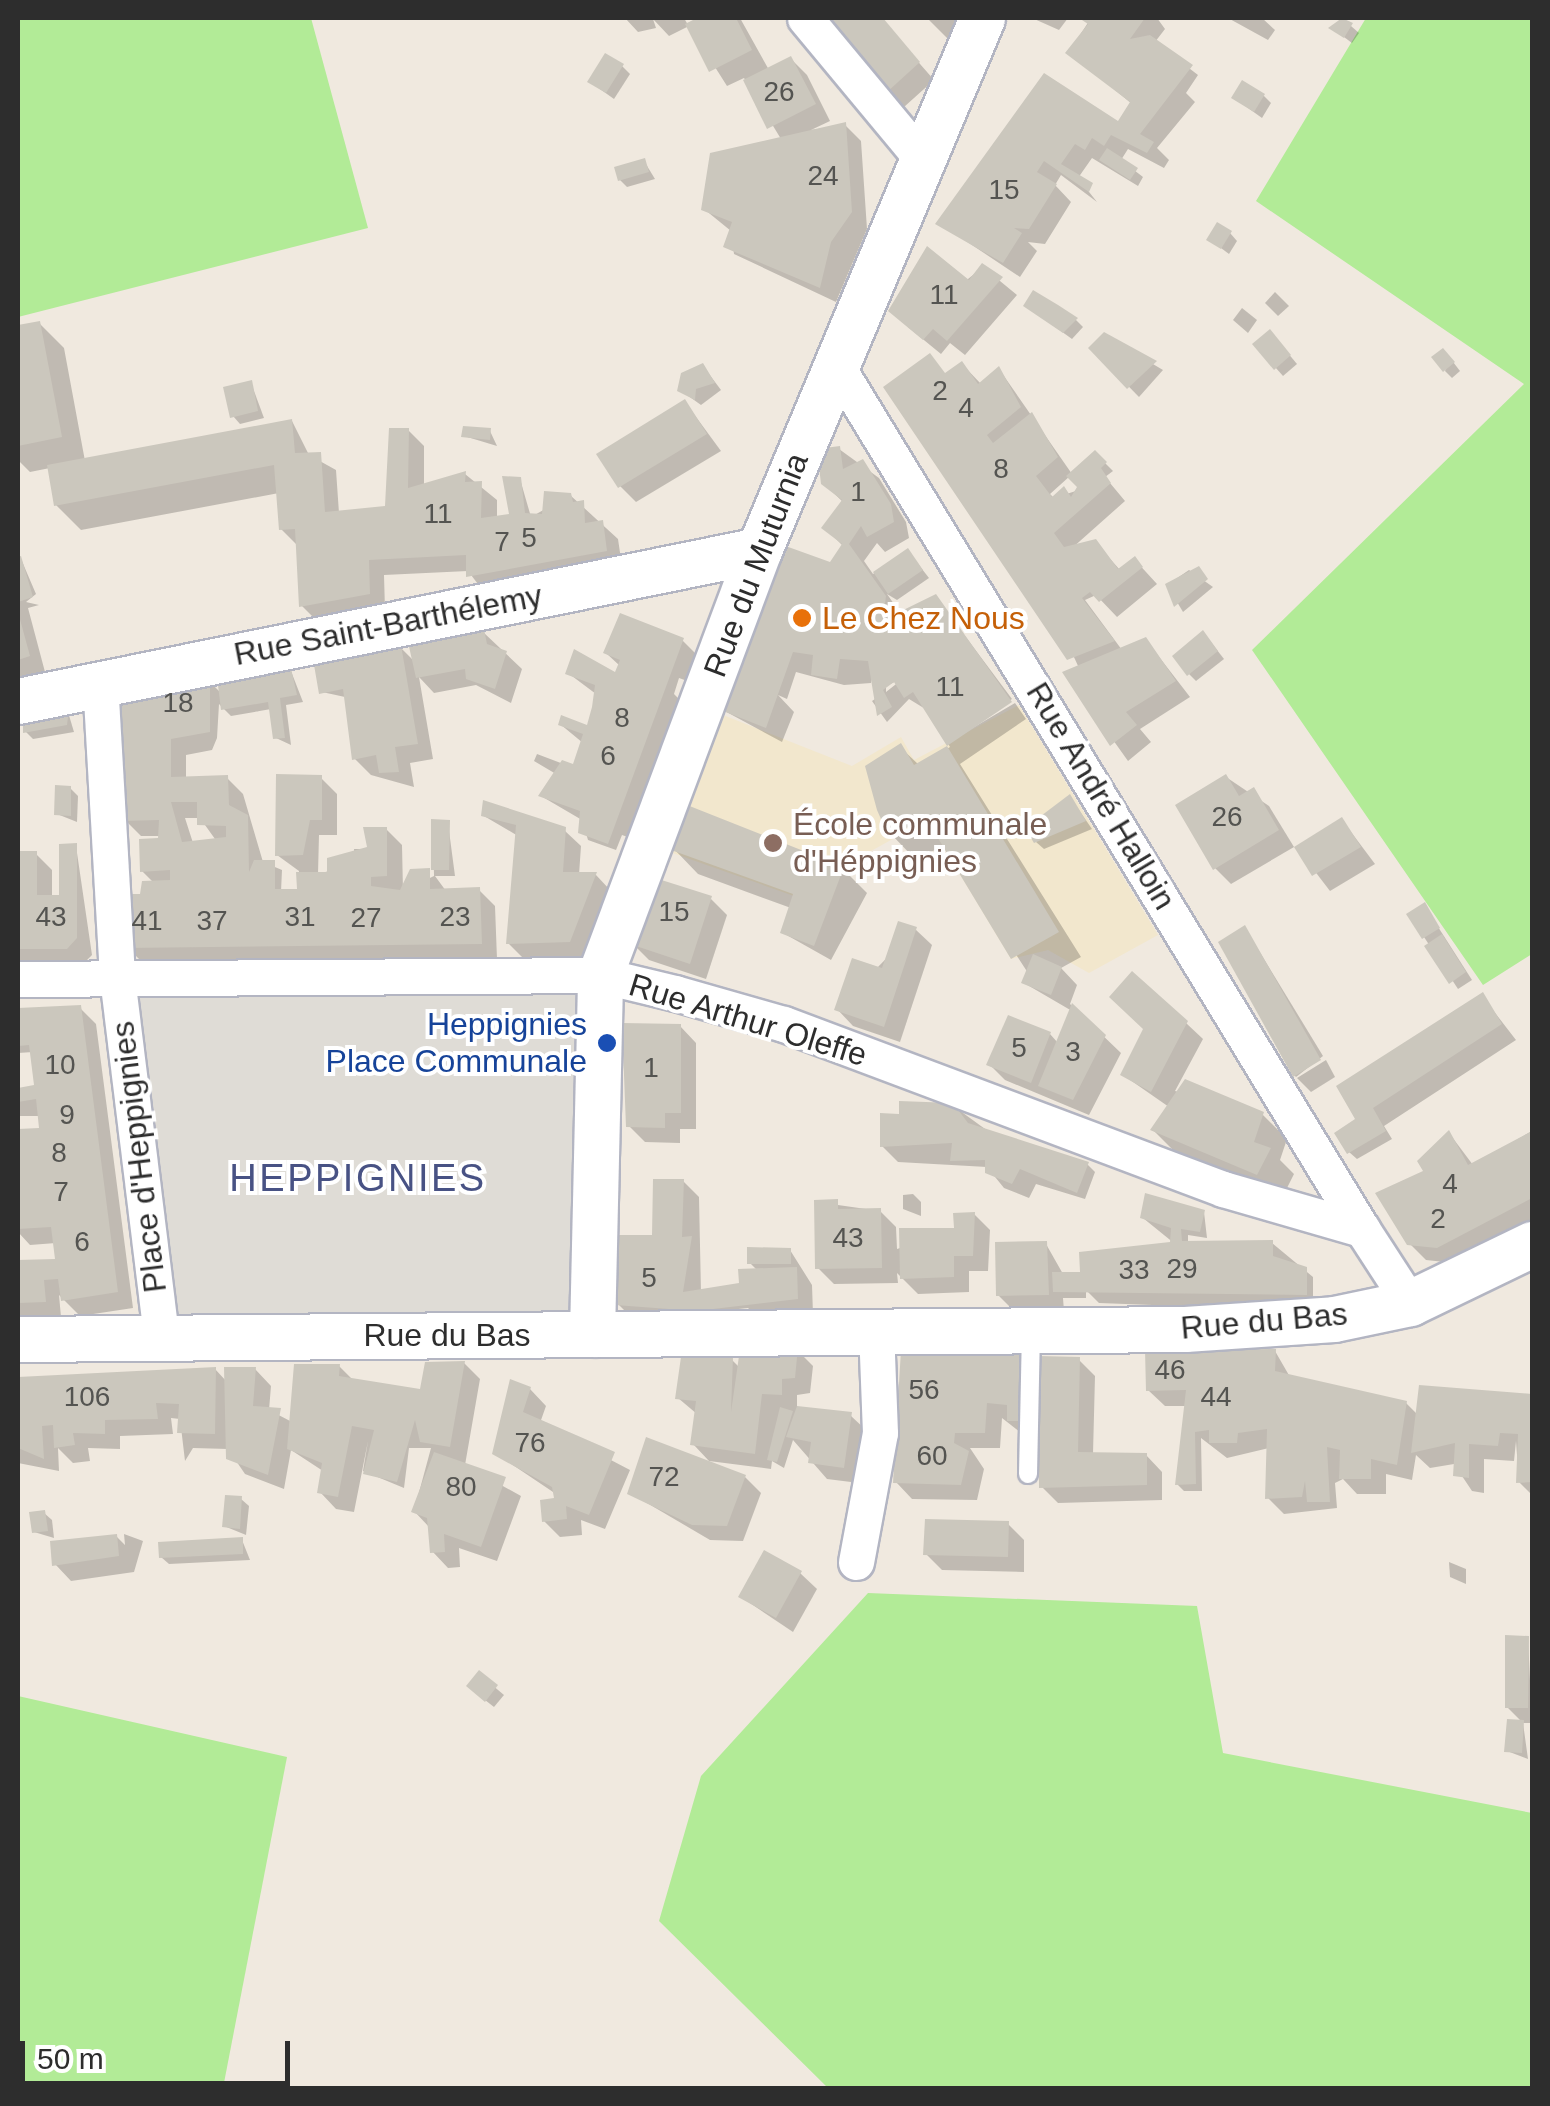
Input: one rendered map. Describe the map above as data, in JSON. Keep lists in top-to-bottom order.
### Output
{
  "streets": {
    "street": [
      "Rue du Muturnia",
      "Rue Saint-Barthélemy",
      "Rue André Halloin",
      "Rue Arthur Oleffe",
      "Place d'Heppignies",
      "Rue du Bas"
    ]
  },
  "crossings": [
    ["Rue du Muturnia", "Rue Saint-Barthélemy"],
    ["Rue du Muturnia", "Rue André Halloin"],
    ["Rue du Muturnia", "Rue Arthur Oleffe"],
    ["Rue Saint-Barthélemy", "Place d'Heppignies"],
    ["Rue André Halloin", "Rue Arthur Oleffe"],
    ["Rue Arthur Oleffe", "Place d'Heppignies"],
    ["Place d'Heppignies", "Rue du Bas"]
  ],
  "districts": ["HEPPIGNIES"],
  "places": ["Le Chez Nous", "École communale d'Héppignies", "Heppignies Place Communale"],
  "house_numbers": [
    "26",
    "24",
    "15",
    "11",
    "2",
    "4",
    "8",
    "1",
    "11",
    "5",
    "7",
    "11",
    "18",
    "8",
    "6",
    "26",
    "15",
    "43",
    "31",
    "23",
    "27",
    "41",
    "37",
    "5",
    "3",
    "10",
    "1",
    "9",
    "8",
    "4",
    "7",
    "2",
    "43",
    "6",
    "29",
    "33",
    "5",
    "46",
    "56",
    "106",
    "44",
    "76",
    "60",
    "72",
    "80"
  ],
  "scale_bar": "50 m"
}
